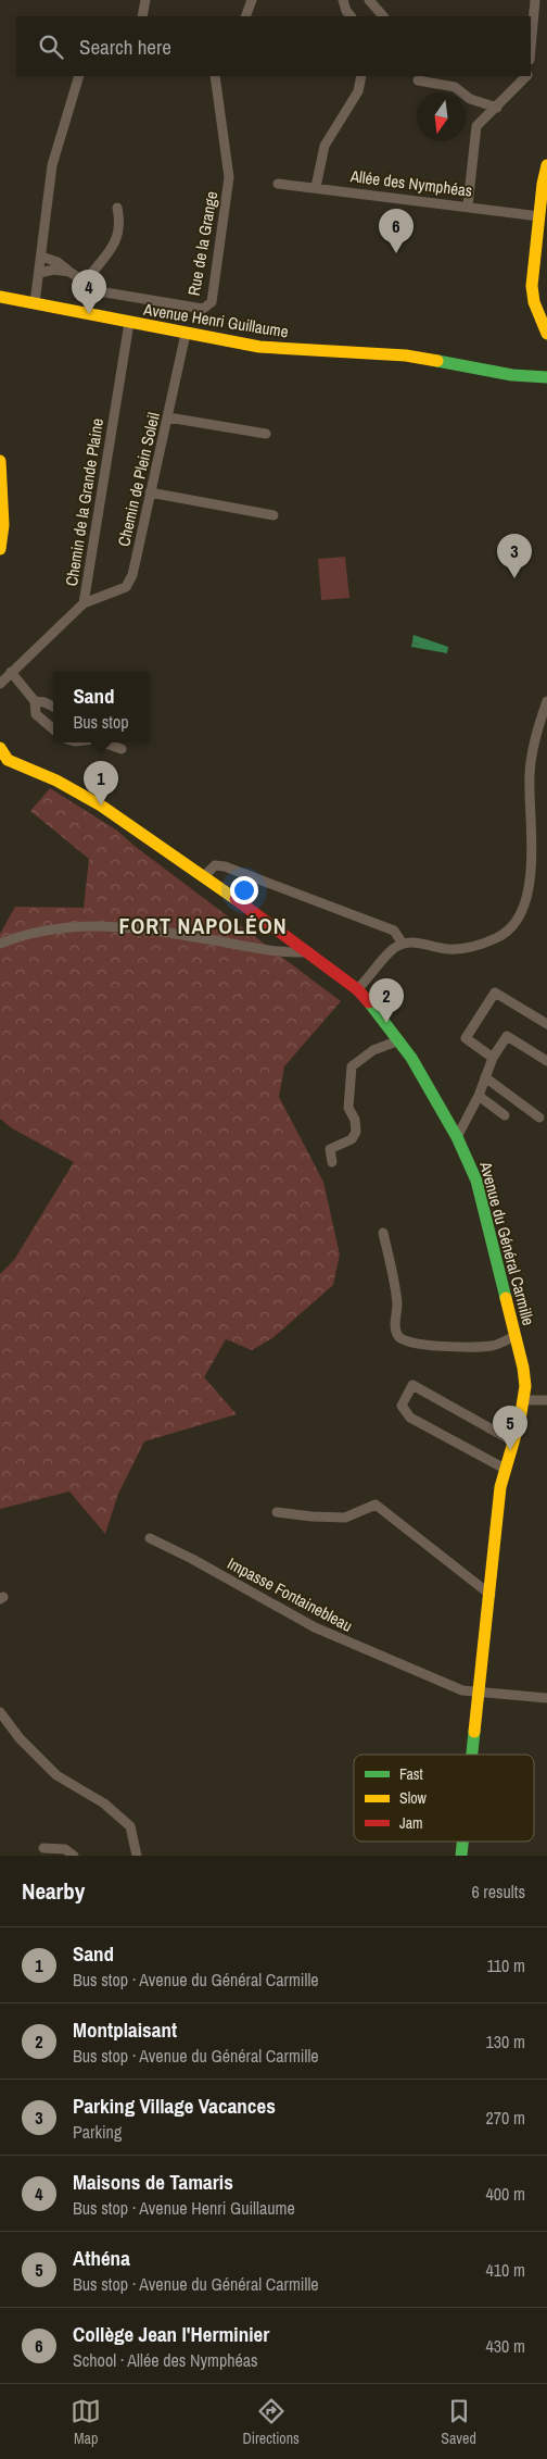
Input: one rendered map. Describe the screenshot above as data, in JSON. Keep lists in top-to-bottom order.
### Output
{
  "streets": {
    "street": [
      "Allée des Nymphéas",
      "Rue de la Grange",
      "Avenue Henri Guillaume",
      "Chemin de Plein Soleil",
      "Chemin de la Grande Plaine",
      "Avenue du Général Carmille",
      "Impasse Fontainebleau"
    ]
  },
  "crossings": [
    ["Avenue Henri Guillaume", "Chemin de Plein Soleil"],
    ["Avenue Henri Guillaume", "Chemin de la Grande Plaine"],
    ["Chemin de Plein Soleil", "Chemin de la Grande Plaine"],
    ["Avenue du Général Carmille", "Impasse Fontainebleau"]
  ],
  "districts": ["FORT NAPOLÉON"],
  "legend": ["Fast", "Slow", "Jam"],
  "north": "bottom",
  "page": {
    "search": "Search here",
    "pins": [
      "6",
      "4",
      "3",
      "1",
      "2",
      "5"
    ],
    "popup": ["Sand", "Bus stop"],
    "heading": ["Nearby", "6 results"],
    "list": [
      {
        "mark": "1",
        "name": "Sand",
        "note": "Bus stop · Avenue du Général Carmille",
        "value": "110 m"
      },
      {
        "mark": "2",
        "name": "Montplaisant",
        "note": "Bus stop · Avenue du Général Carmille",
        "value": "130 m"
      },
      {
        "mark": "3",
        "name": "Parking Village Vacances",
        "note": "Parking",
        "value": "270 m"
      },
      {
        "mark": "4",
        "name": "Maisons de Tamaris",
        "note": "Bus stop · Avenue Henri Guillaume",
        "value": "400 m"
      },
      {
        "mark": "5",
        "name": "Athéna",
        "note": "Bus stop · Avenue du Général Carmille",
        "value": "410 m"
      },
      {
        "mark": "6",
        "name": "Collège Jean l'Herminier",
        "note": "School · Allée des Nymphéas",
        "value": "430 m"
      }
    ],
    "nav": ["Map", "Directions", "Saved"]
  }
}
